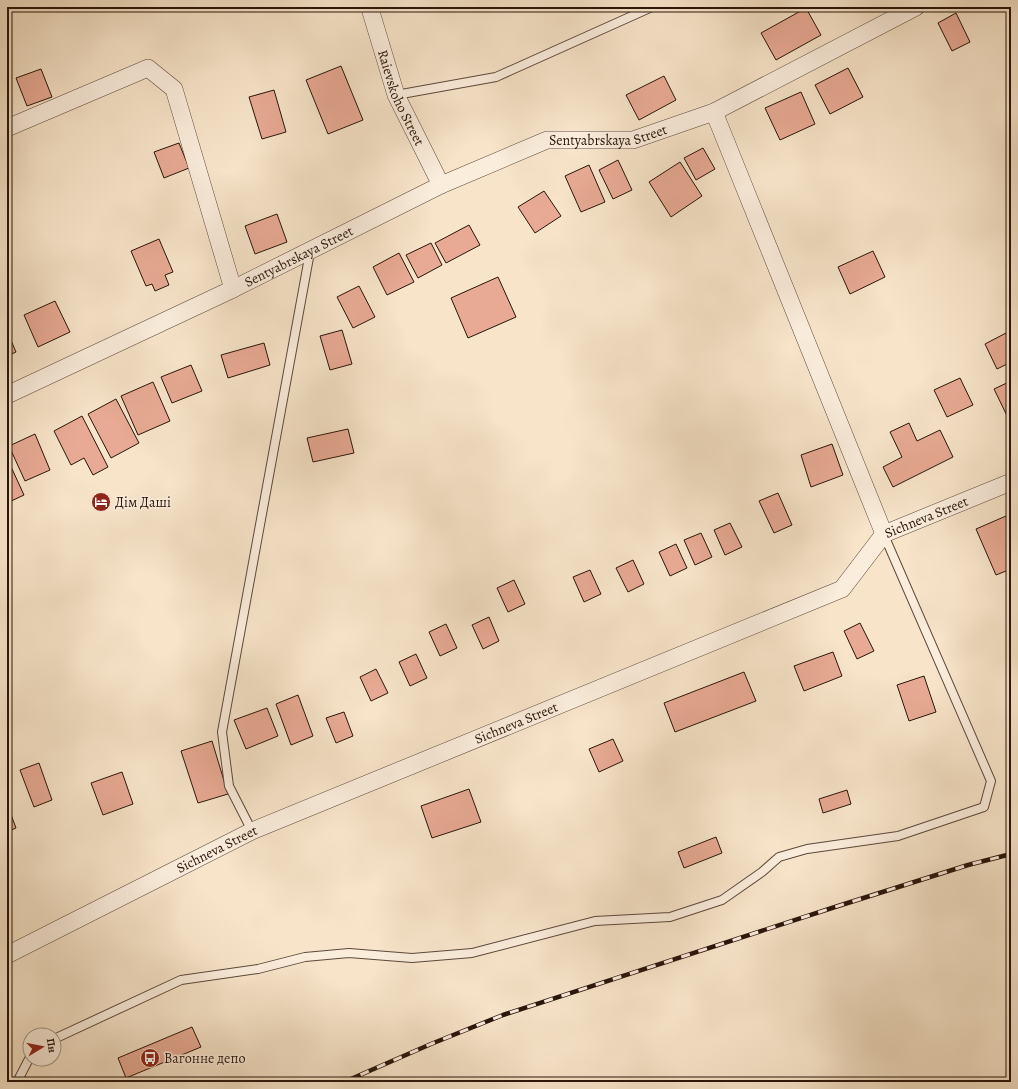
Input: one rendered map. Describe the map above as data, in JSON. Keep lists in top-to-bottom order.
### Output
{
  "streets": {
    "street": ["Raievskoho Street", "Sentyabrskaya Street", "Sichneva Street"]
  },
  "crossings": [
    ["Raievskoho Street", "Sentyabrskaya Street"]
  ],
  "places": {
    "hotel": ["Дім Даші"],
    "bus stop": ["Вагонне депо"]
  },
  "north": "right"
}
